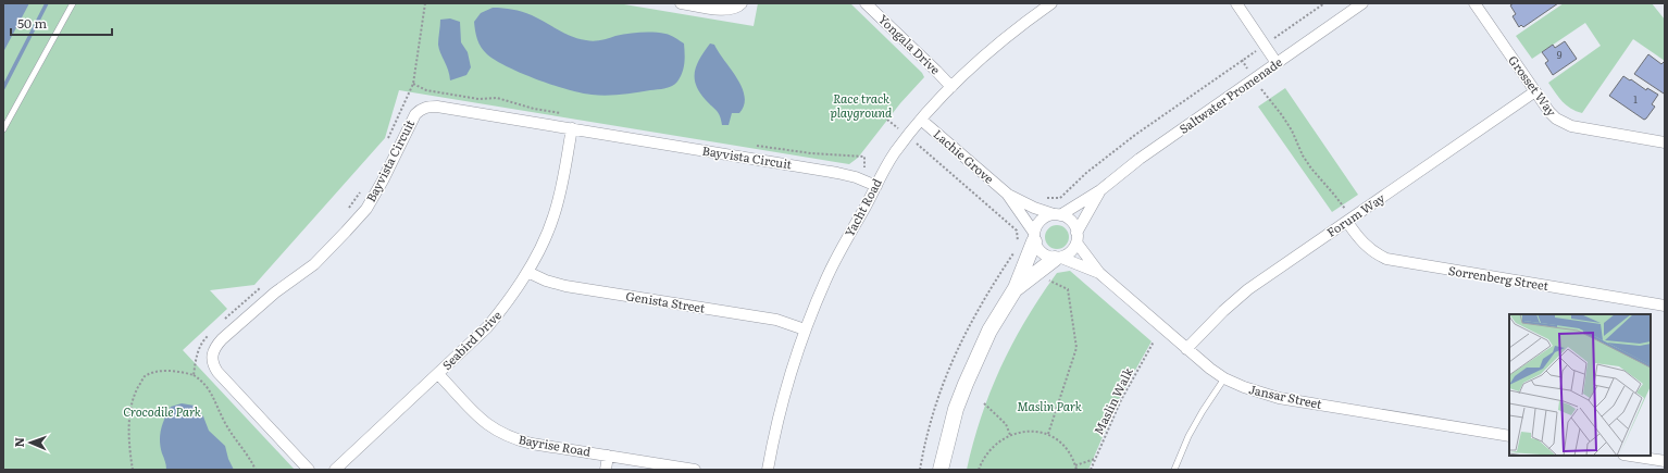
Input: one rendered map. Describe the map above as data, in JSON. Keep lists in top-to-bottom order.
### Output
{
  "streets": {
    "street": [
      "Yongala Drive",
      "Grosset Way",
      "Saltwater Promenade",
      "Lachie Grove",
      "Bayvista Circuit",
      "Yacht Road",
      "Forum Way",
      "Sorrenberg Street",
      "Genista Street",
      "Seabird Drive",
      "Jansar Street",
      "Bayrise Road"
    ],
    "path": ["Maslin Walk"]
  },
  "crossings": [
    ["Yongala Drive", "Yacht Road"],
    ["Grosset Way", "Forum Way"],
    ["Saltwater Promenade", "Lachie Grove"],
    ["Saltwater Promenade", "Jansar Street"],
    ["Lachie Grove", "Yacht Road"],
    ["Lachie Grove", "Jansar Street"],
    ["Bayvista Circuit", "Yacht Road"],
    ["Bayvista Circuit", "Seabird Drive"],
    ["Yacht Road", "Genista Street"],
    ["Forum Way", "Sorrenberg Street"],
    ["Forum Way", "Jansar Street"],
    ["Genista Street", "Seabird Drive"],
    ["Seabird Drive", "Bayrise Road"]
  ],
  "parks": ["Race track playground", "Maslin Park", "Crocodile Park"],
  "house_numbers": ["9", "1"],
  "scale_bar": "50 m",
  "north": "left"
}
